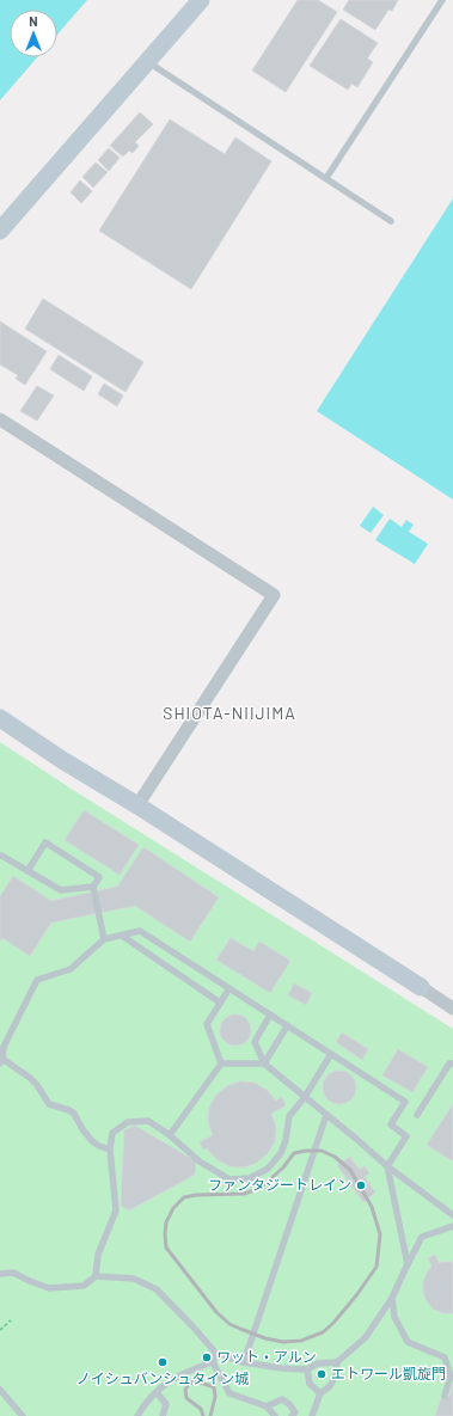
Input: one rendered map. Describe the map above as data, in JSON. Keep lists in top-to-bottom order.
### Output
{
  "districts": ["SHIOTA-NIIJIMA"],
  "places": [
    "ファンタジートレイン",
    "ワット・アルン",
    "ノイシュバンシュタイン城",
    "エトワール凱旋門"
  ],
  "north": "top"
}
